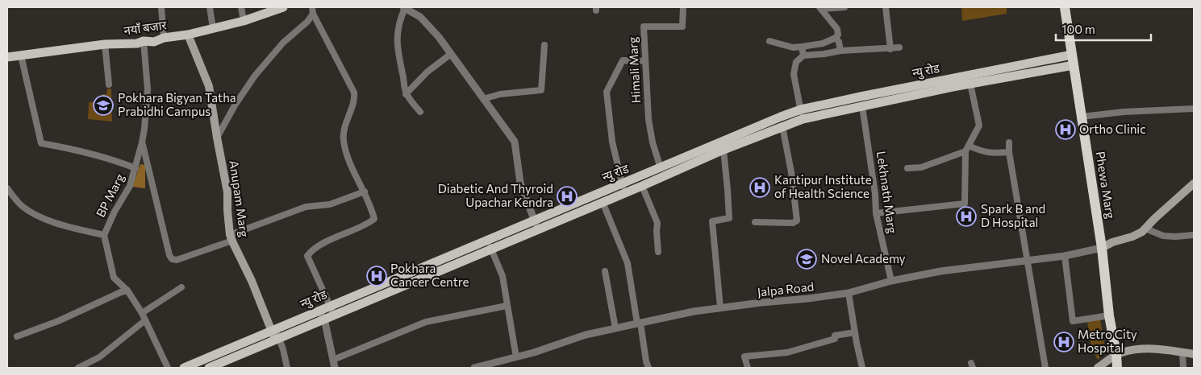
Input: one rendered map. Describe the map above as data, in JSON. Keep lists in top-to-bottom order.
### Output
{
  "streets": {
    "highway": ["Phewa Marg"],
    "main road": ["नयाँ बजार", "न्यु रोड", "Anupam Marg"],
    "street": [
      "Himali Marg",
      "Lekhnath Marg",
      "BP Marg",
      "Jalpa Road"
    ]
  },
  "crossings": [
    ["नयाँ बजार", "BP Marg"],
    ["नयाँ बजार", "Anupam Marg"],
    ["Himali Marg", "न्यु रोड"],
    ["न्यु रोड", "Phewa Marg"],
    ["न्यु रोड", "Lekhnath Marg"],
    ["न्यु रोड", "Anupam Marg"],
    ["Phewa Marg", "Jalpa Road"],
    ["Lekhnath Marg", "Jalpa Road"]
  ],
  "places": {
    "school or university": ["Pokhara Bigyan Tatha Prabidhi Campus", "Novel Academy"],
    "hospital": [
      "Ortho Clinic",
      "Kantipur Institute of Health Science",
      "Diabetic And Thyroid Upachar Kendra",
      "Spark B and D Hospital",
      "Pokhara Cancer Centre",
      "Metro City Hospital"
    ]
  },
  "scale_bar": "100 m"
}
